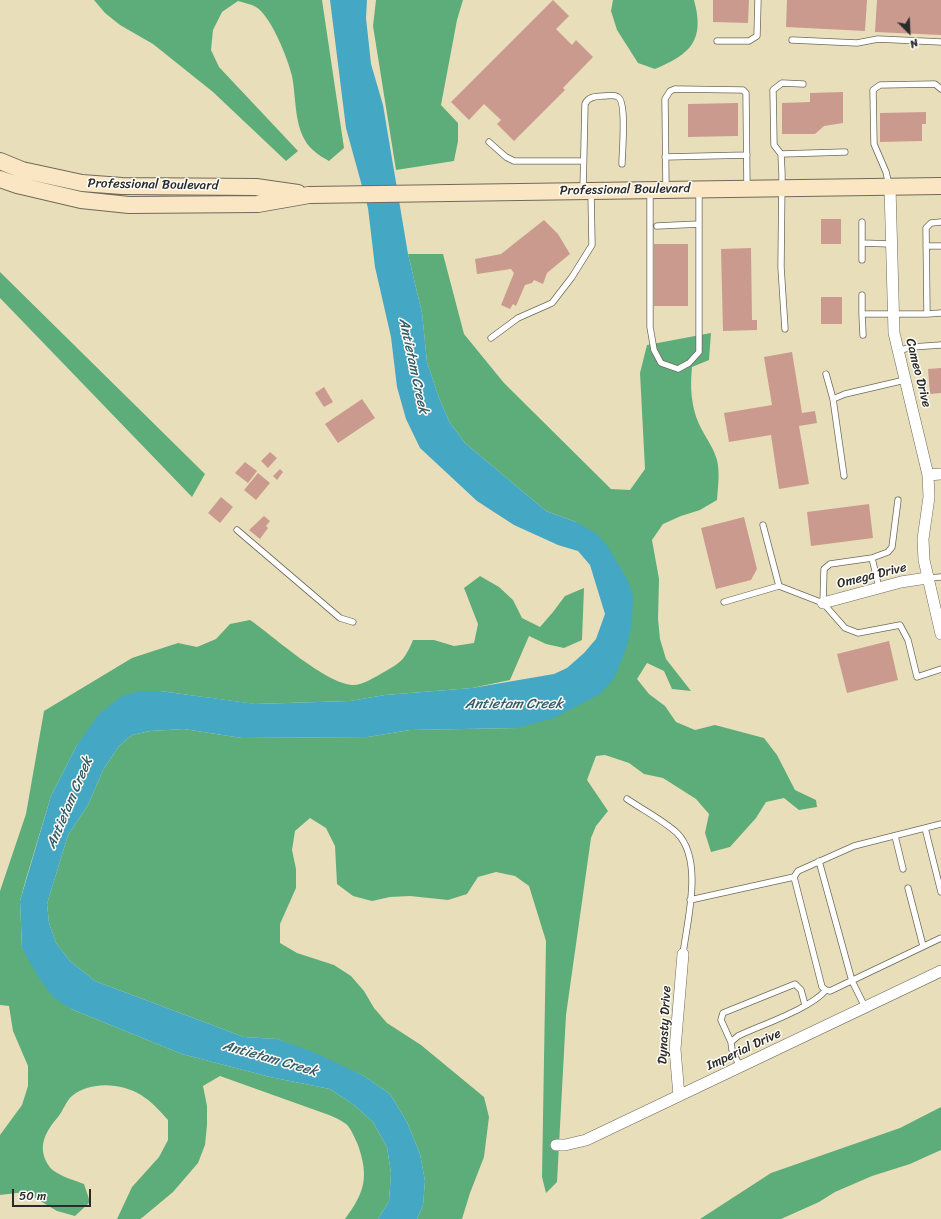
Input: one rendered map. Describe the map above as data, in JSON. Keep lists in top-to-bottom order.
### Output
{
  "streets": {
    "street": [
      "Professional Boulevard",
      "Cameo Drive",
      "Omega Drive",
      "Dynasty Drive",
      "Imperial Drive"
    ]
  },
  "crossings": [
    ["Professional Boulevard", "Cameo Drive"],
    ["Cameo Drive", "Omega Drive"],
    ["Dynasty Drive", "Imperial Drive"]
  ],
  "water": ["Antietam Creek"],
  "scale_bar": "50 m",
  "north": "bottom right"
}
